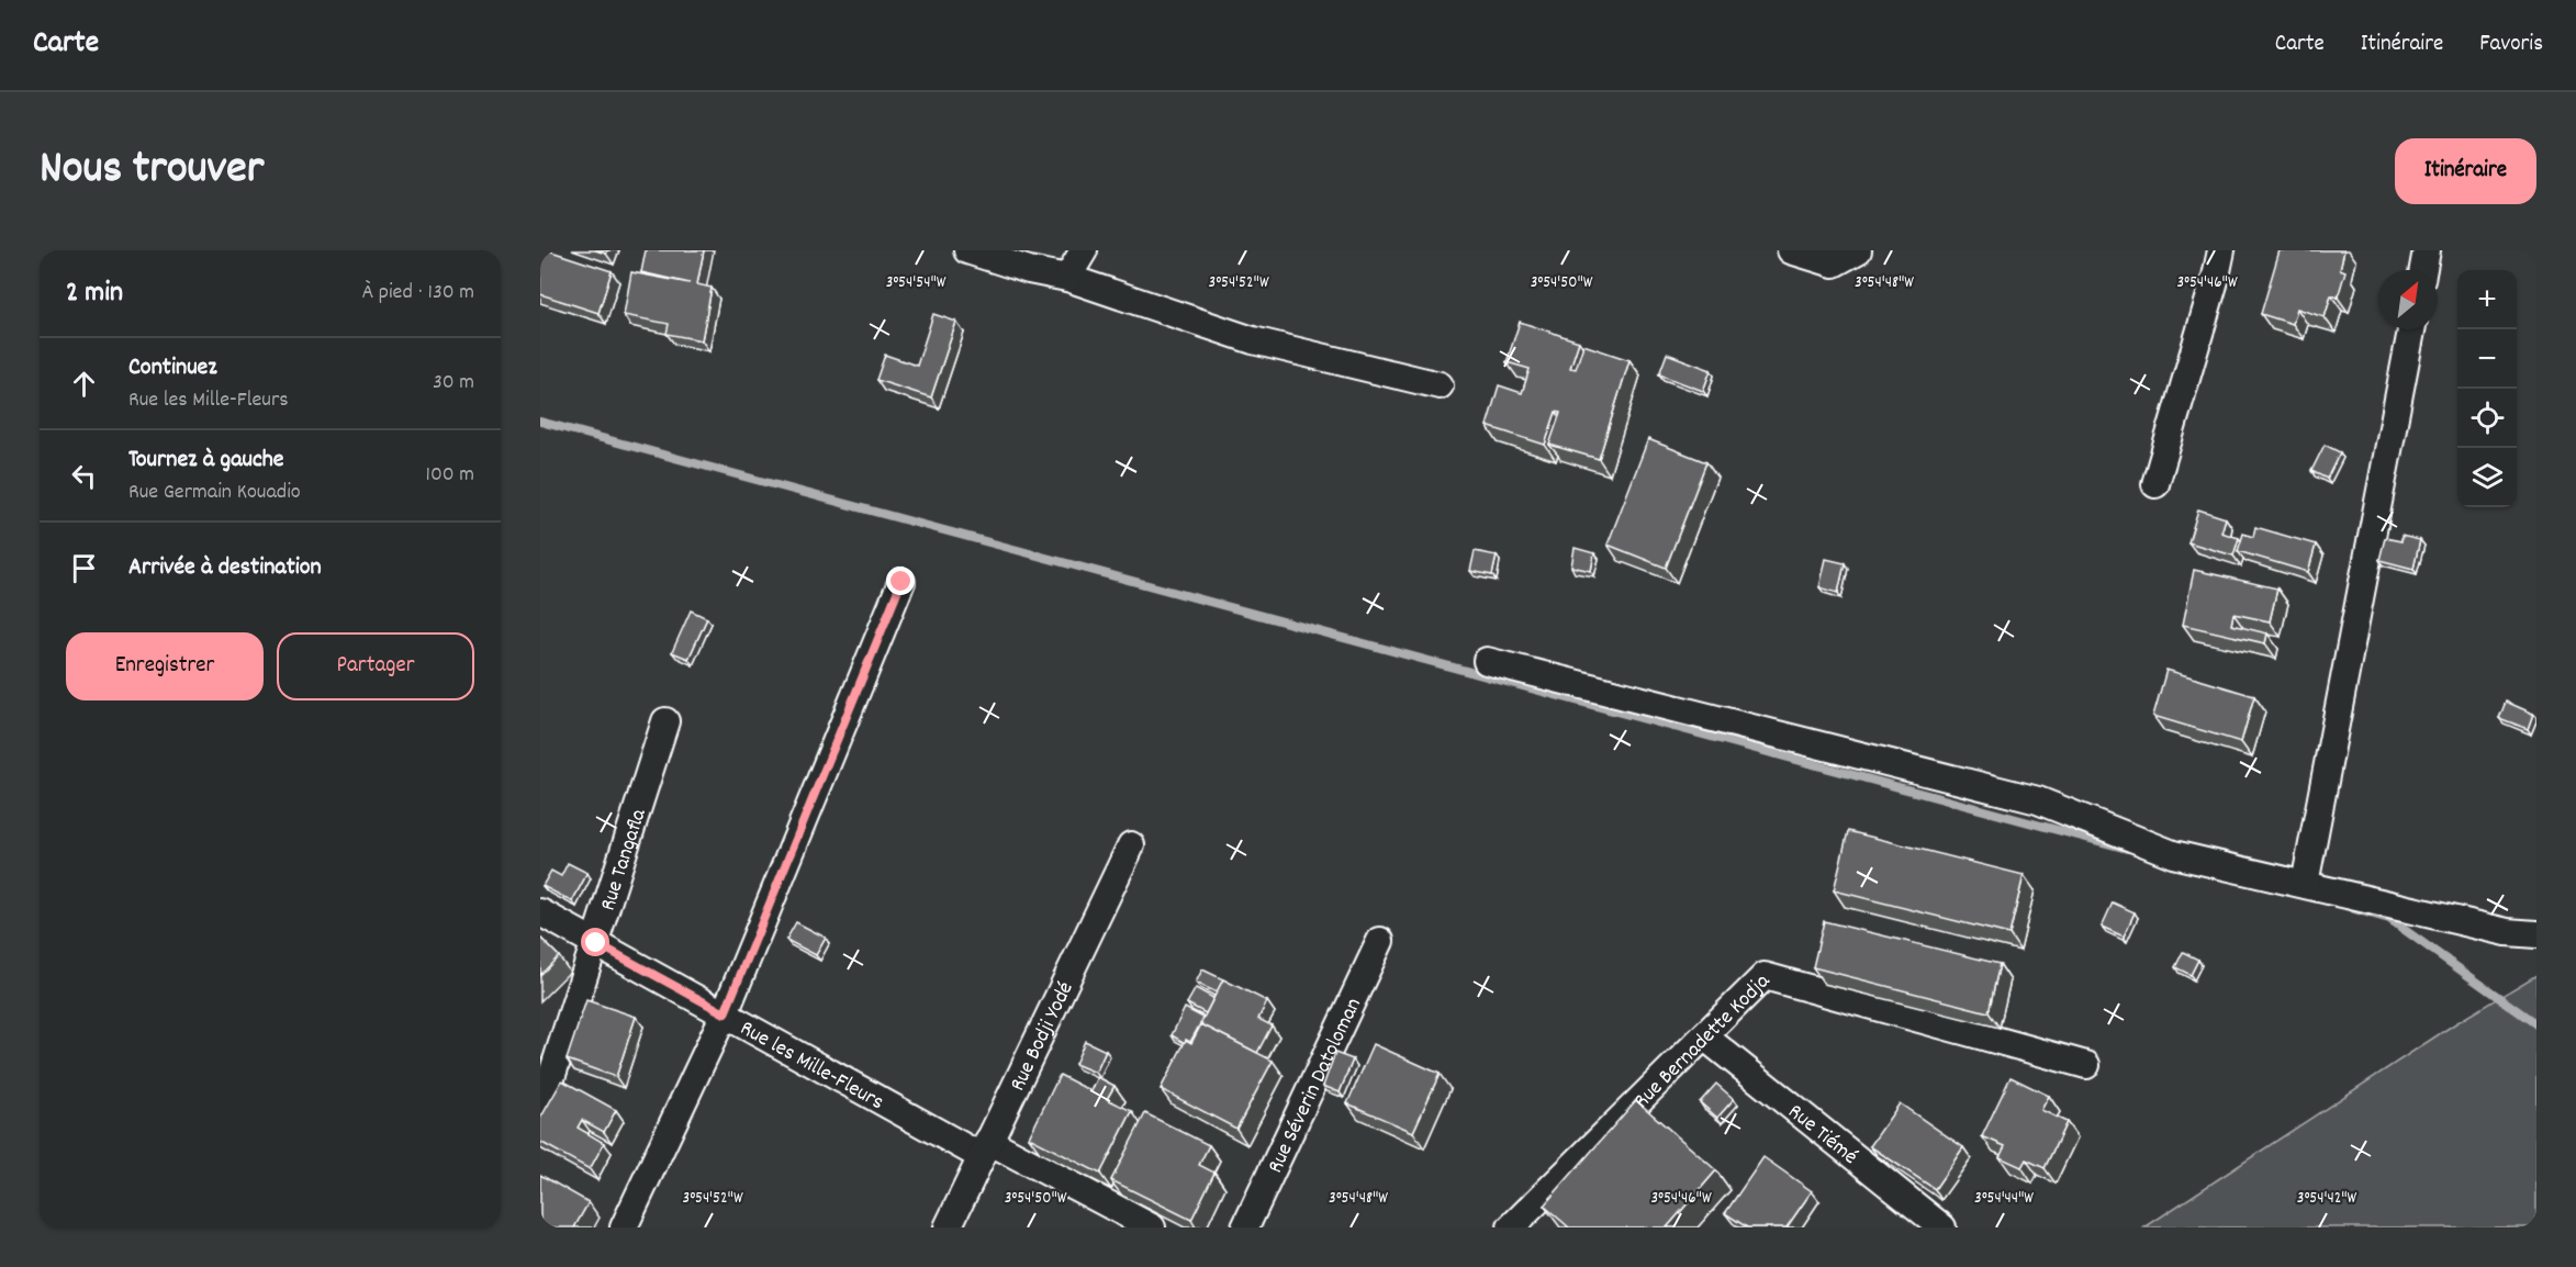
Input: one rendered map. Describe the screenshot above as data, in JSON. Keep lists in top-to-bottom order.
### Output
{
  "streets": {
    "street": [
      "Rue Tangafla",
      "Rue Bodji Yodé",
      "Rue Bernadette Kodja",
      "Rue les Mille-Fleurs",
      "Rue Séverin Datoloman",
      "Rue Tiémé"
    ]
  },
  "crossings": [
    ["Rue Tangafla", "Rue les Mille-Fleurs"],
    ["Rue Bodji Yodé", "Rue les Mille-Fleurs"],
    ["Rue Bernadette Kodja", "Rue Tiémé"]
  ],
  "north": "top right",
  "page": {
    "header": "Carte",
    "nav": ["Carte", "Itinéraire", "Favoris"],
    "title": "Nous trouver",
    "buttons": [
      "Itinéraire",
      ["Enregistrer", "Partager"]
    ],
    "heading": ["2 min", "À pied · 130 m"],
    "map_buttons": ["+", "−"],
    "list": [
      ["Continuez", "Rue les Mille-Fleurs", "30 m"],
      ["Tournez à gauche", "Rue Germain Kouadio", "100 m"],
      "Arrivée à destination"
    ]
  },
  "coordinates": [
    "3°54'54\"W",
    "3°54'52\"W",
    "3°54'50\"W",
    "3°54'48\"W",
    "3°54'46\"W",
    "3°54'44\"W",
    "3°54'42\"W"
  ]
}
